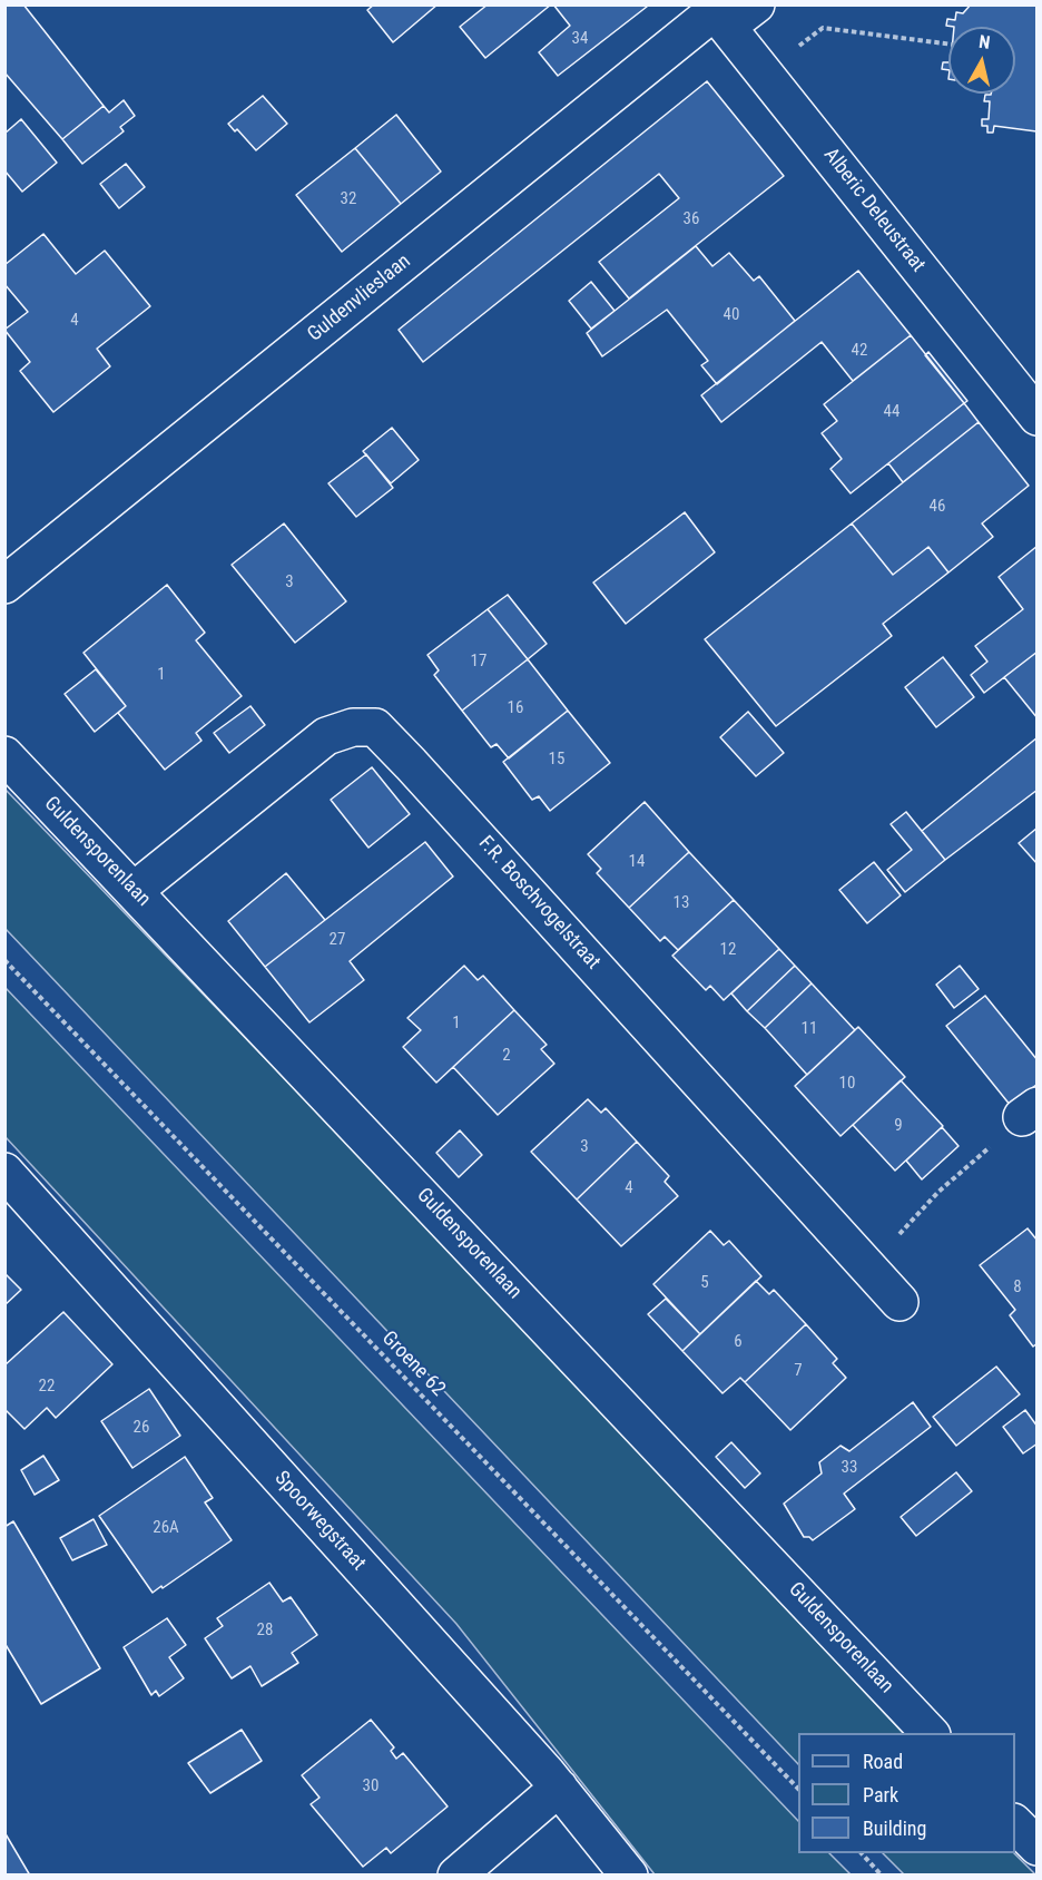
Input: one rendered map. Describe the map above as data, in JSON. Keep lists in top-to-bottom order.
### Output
{
  "streets": {
    "street": [
      "Alberic Deleustraat",
      "Guldenvlieslaan",
      "Guldensporenlaan",
      "F.R. Boschvogelstraat",
      "Spoorwegstraat"
    ],
    "path": ["Groene 62"]
  },
  "crossings": [
    ["Alberic Deleustraat", "Guldenvlieslaan"],
    ["Guldensporenlaan", "F.R. Boschvogelstraat"]
  ],
  "house_numbers": [
    "34",
    "32",
    "36",
    "40",
    "4",
    "42",
    "44",
    "46",
    "3",
    "17",
    "1",
    "16",
    "15",
    "14",
    "13",
    "27",
    "12",
    "1",
    "11",
    "2",
    "10",
    "9",
    "3",
    "4",
    "5",
    "8",
    "6",
    "7",
    "22",
    "26",
    "33",
    "26A",
    "28",
    "30"
  ],
  "legend": ["Road", "Park", "Building"],
  "north": "top"
}
